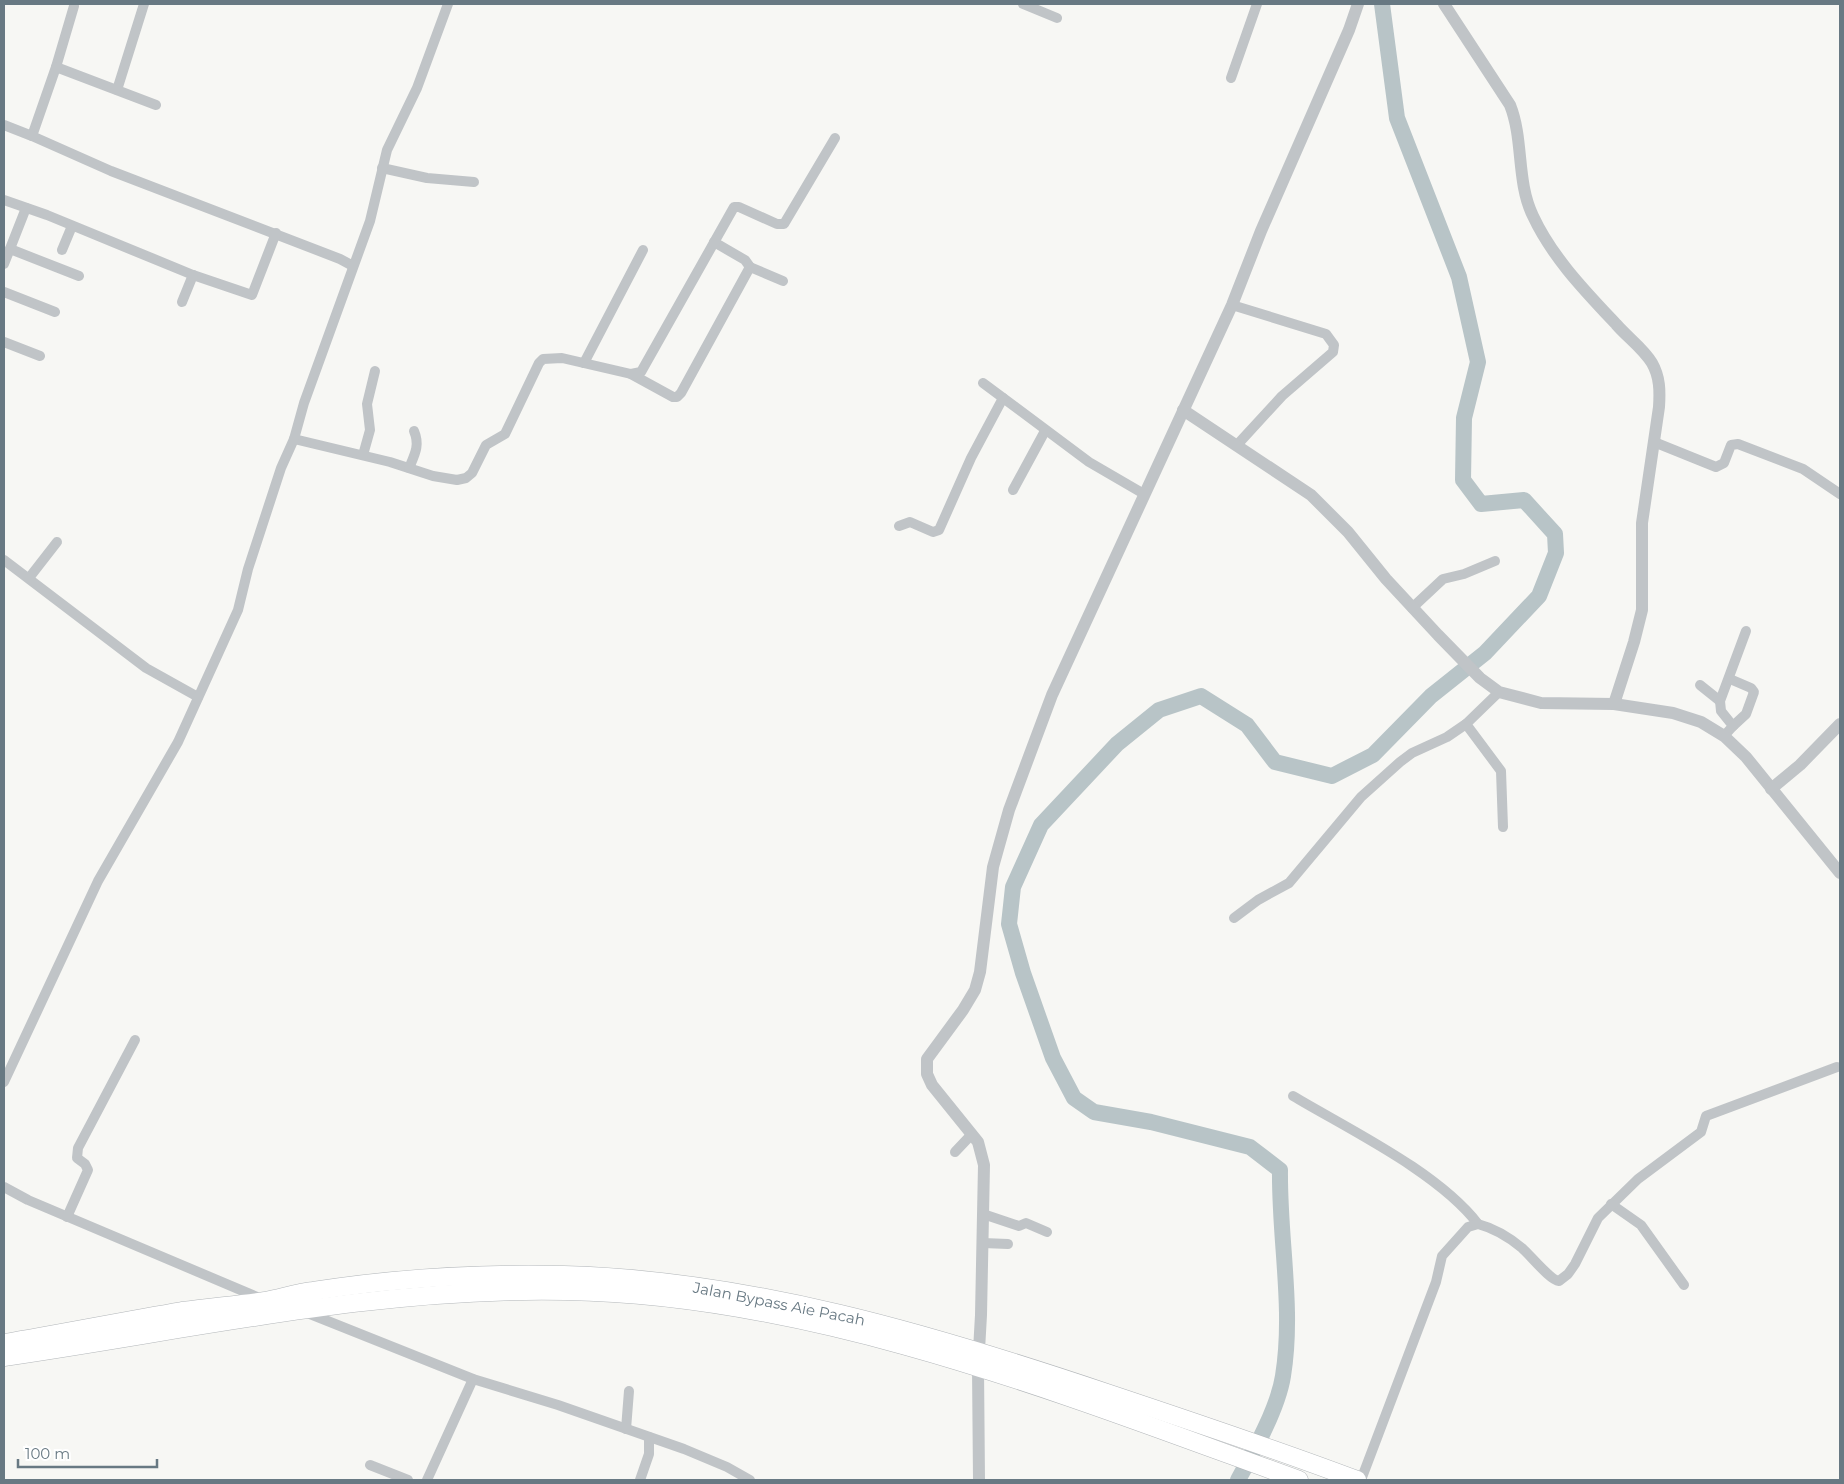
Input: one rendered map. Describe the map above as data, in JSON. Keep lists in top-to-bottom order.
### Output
{
  "streets": {
    "highway": ["Jalan Bypass Aie Pacah"]
  },
  "scale_bar": "100 m"
}
